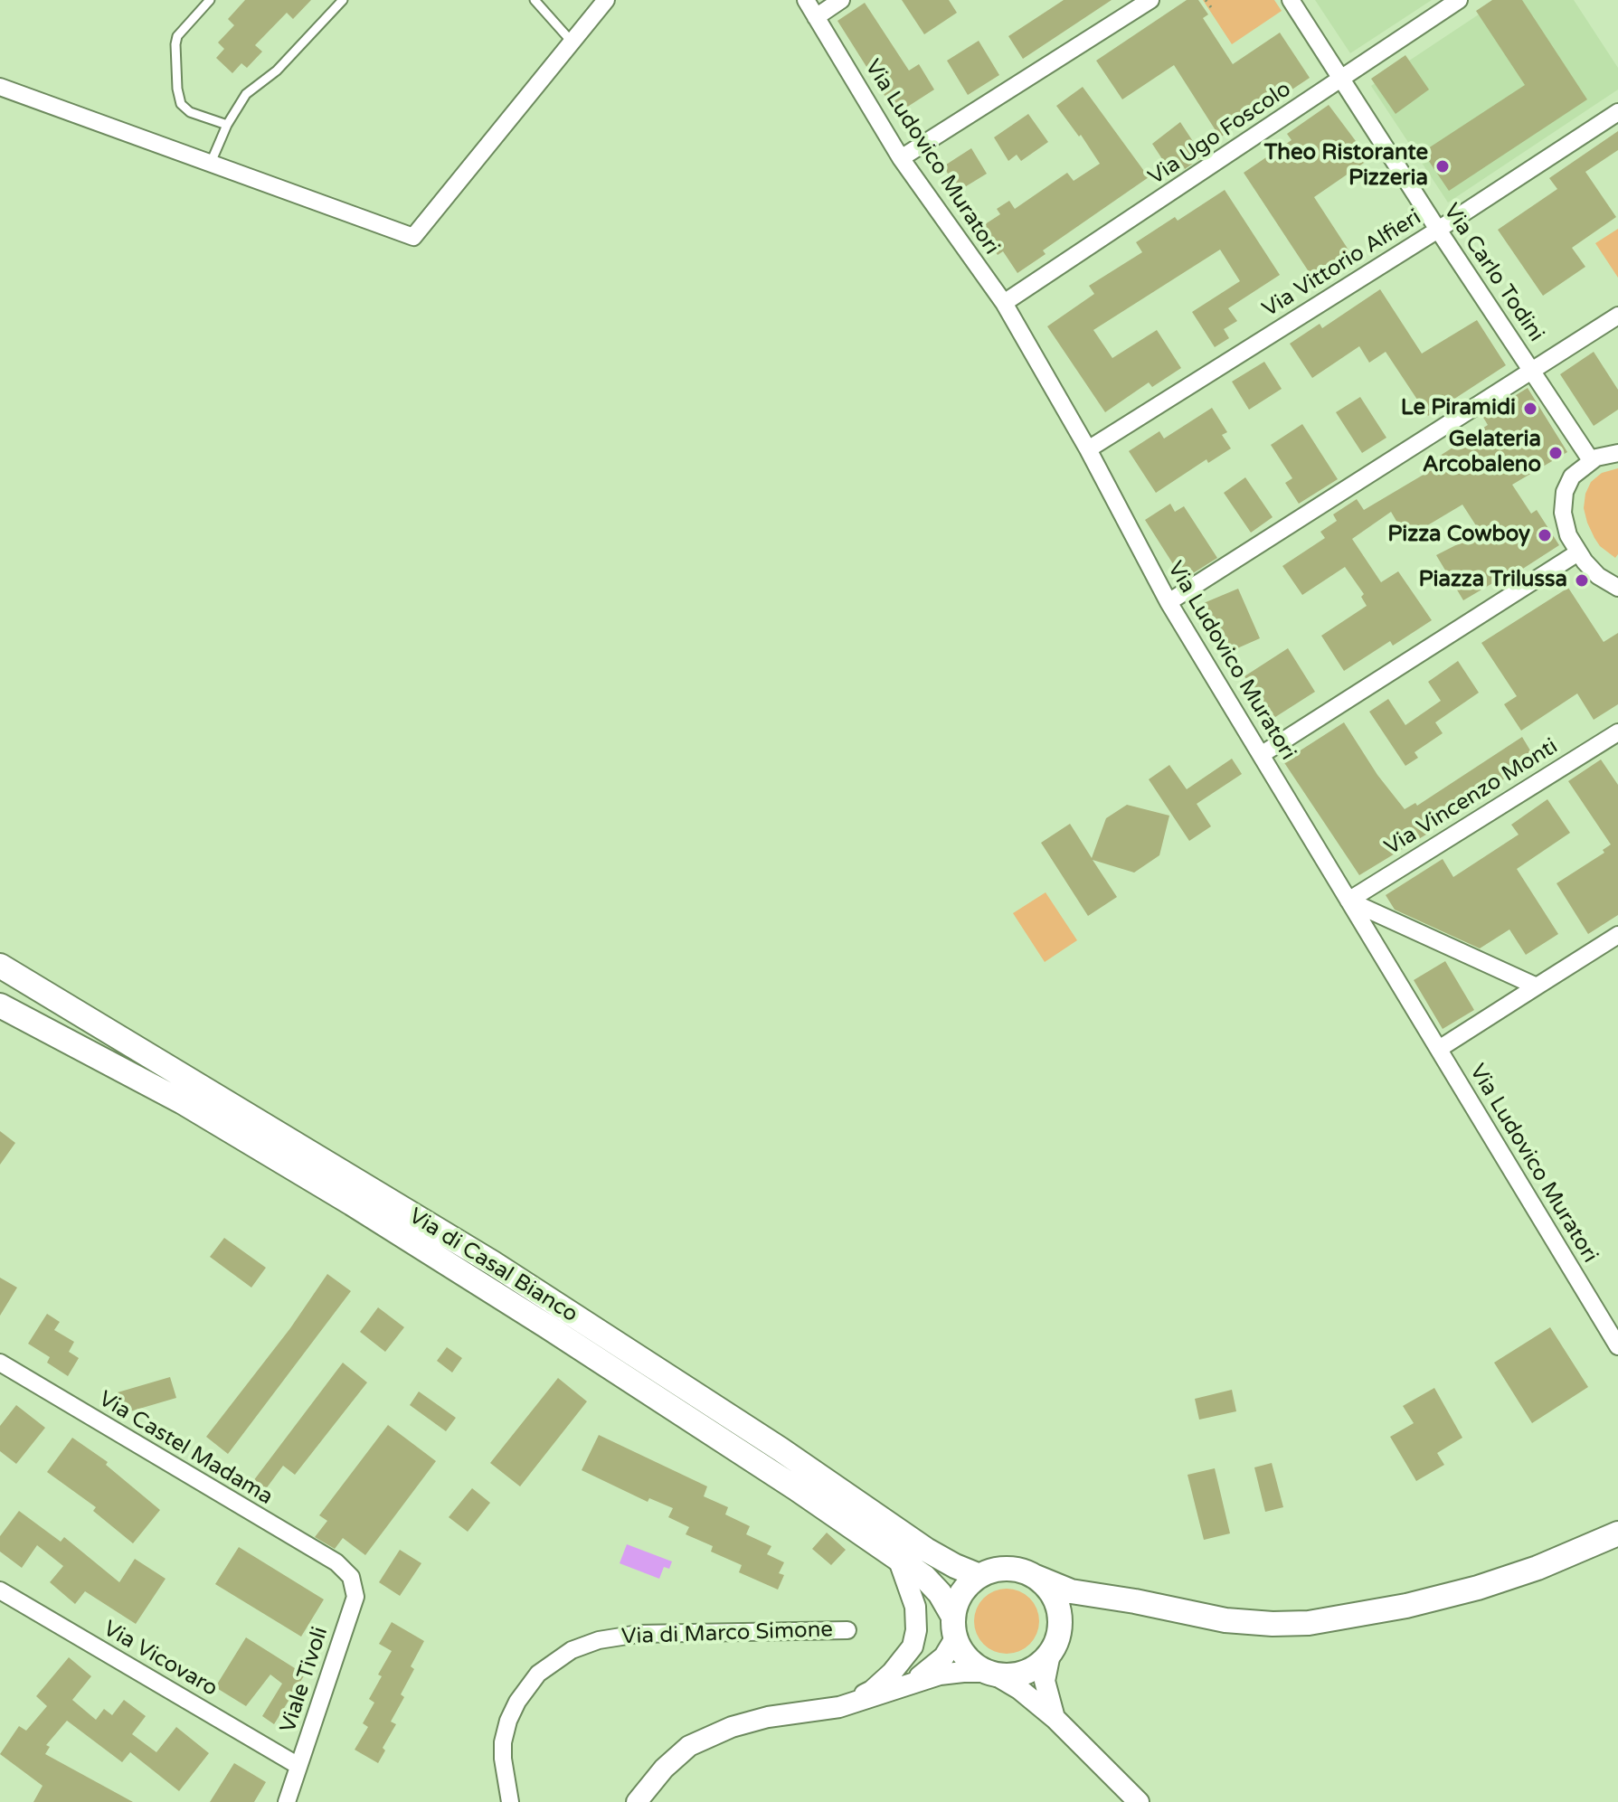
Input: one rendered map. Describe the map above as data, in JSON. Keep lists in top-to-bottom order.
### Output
{
  "streets": {
    "main road": ["Via di Casal Bianco"],
    "street": [
      "Via Ugo Foscolo",
      "Via Ludovico Muratori",
      "Via Vittorio Alfieri",
      "Via Carlo Todini",
      "Via Vincenzo Monti",
      "Via Castel Madama",
      "Via di Marco Simone",
      "Via Vicovaro",
      "Viale Tivoli"
    ]
  },
  "crossings": [
    ["Via Ugo Foscolo", "Via Ludovico Muratori"],
    ["Via Ugo Foscolo", "Via Carlo Todini"],
    ["Via Ludovico Muratori", "Via Vittorio Alfieri"],
    ["Via Ludovico Muratori", "Via Vincenzo Monti"],
    ["Via Vittorio Alfieri", "Via Carlo Todini"],
    ["Via Castel Madama", "Viale Tivoli"],
    ["Via Vicovaro", "Viale Tivoli"]
  ],
  "places": [
    "Theo Ristorante Pizzeria",
    "Le Piramidi",
    "Gelateria Arcobaleno",
    "Pizza Cowboy",
    "Piazza Trilussa"
  ]
}
